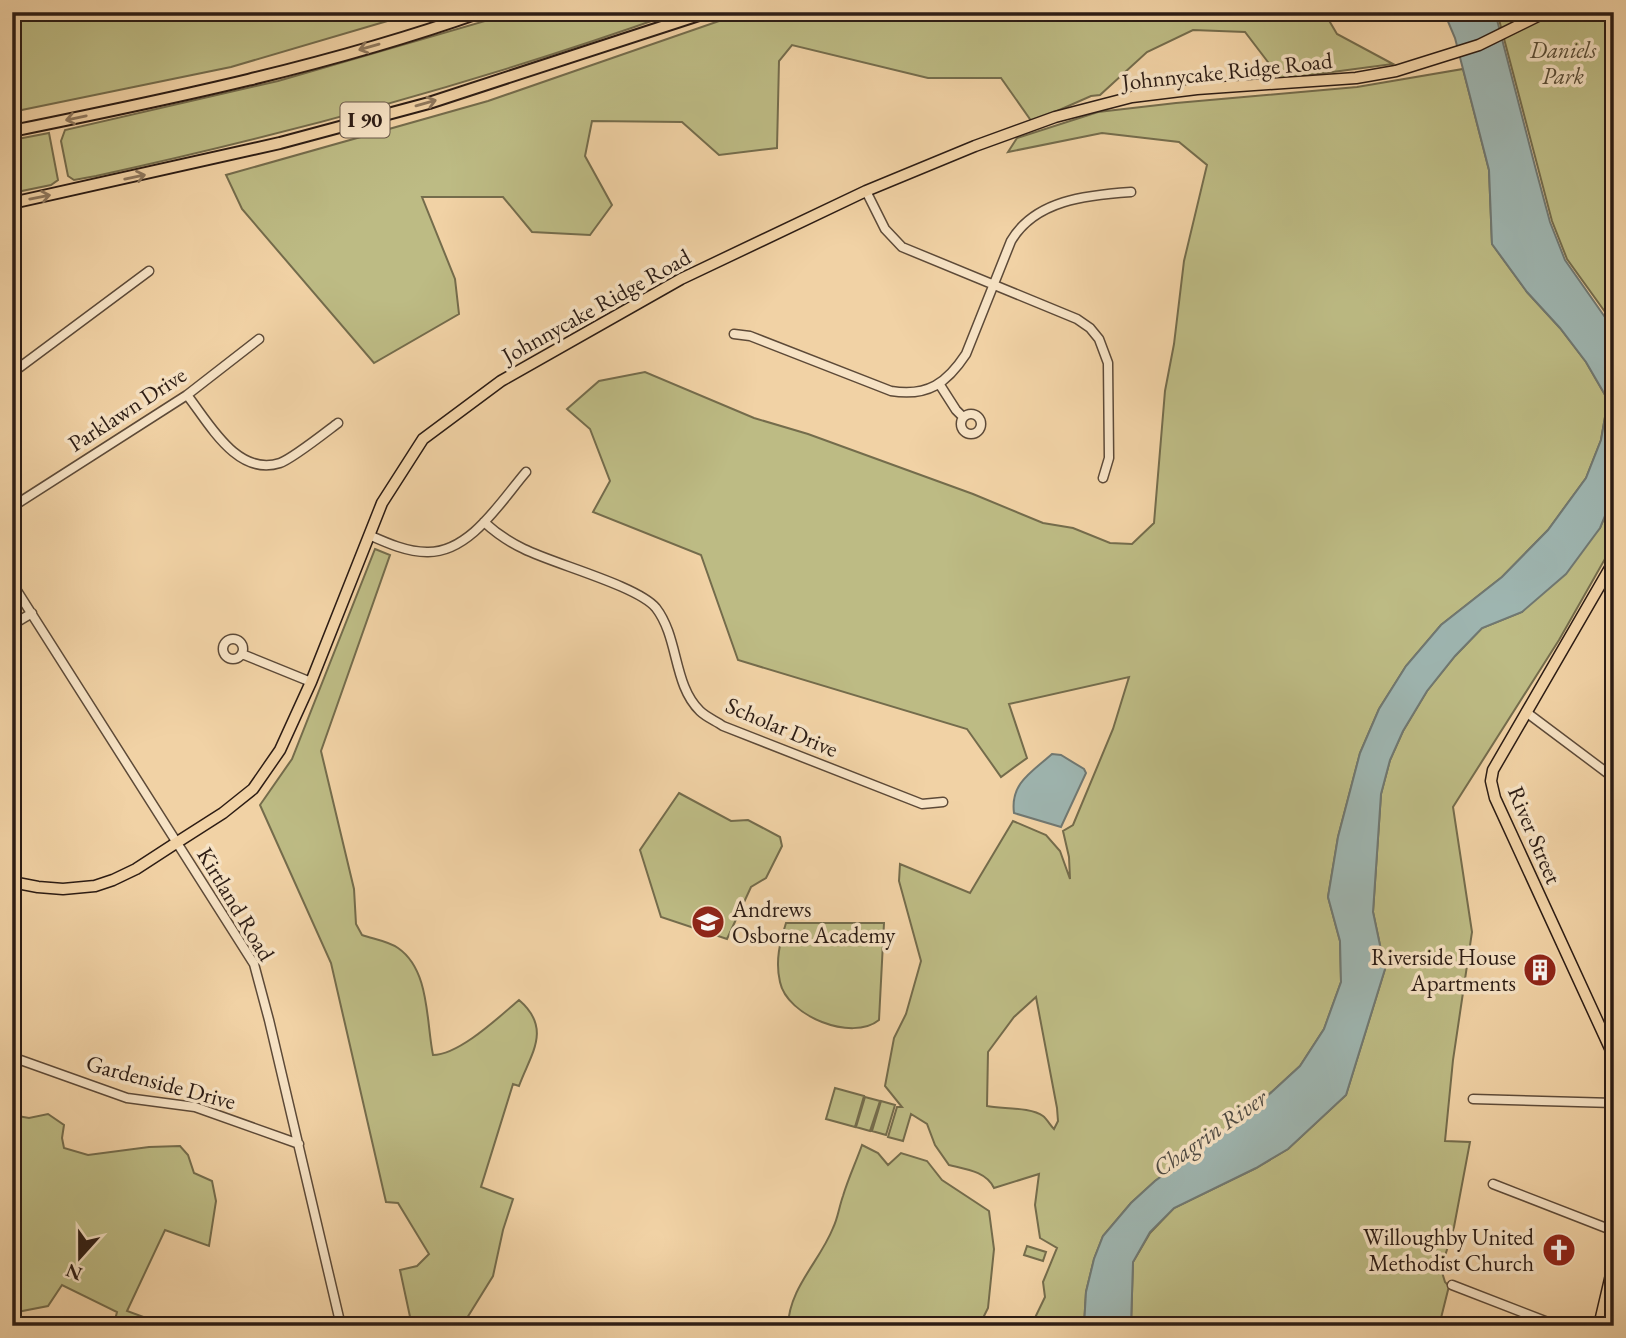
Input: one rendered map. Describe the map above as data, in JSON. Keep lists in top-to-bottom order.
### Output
{
  "streets": {
    "highway": ["I 90"],
    "main road": ["Johnnycake Ridge Road", "River Street"],
    "street": [
      "Parklawn Drive",
      "Scholar Drive",
      "Kirtland Road",
      "Gardenside Drive"
    ]
  },
  "crossings": [
    ["Johnnycake Ridge Road", "Kirtland Road"],
    ["Kirtland Road", "Gardenside Drive"]
  ],
  "water": ["Chagrin River"],
  "parks": ["Daniels Park"],
  "places": {
    "school or university": ["Andrews Osborne Academy"],
    "building": ["Riverside House Apartments"],
    "church": ["Willoughby United Methodist Church"]
  },
  "north": "bottom"
}
